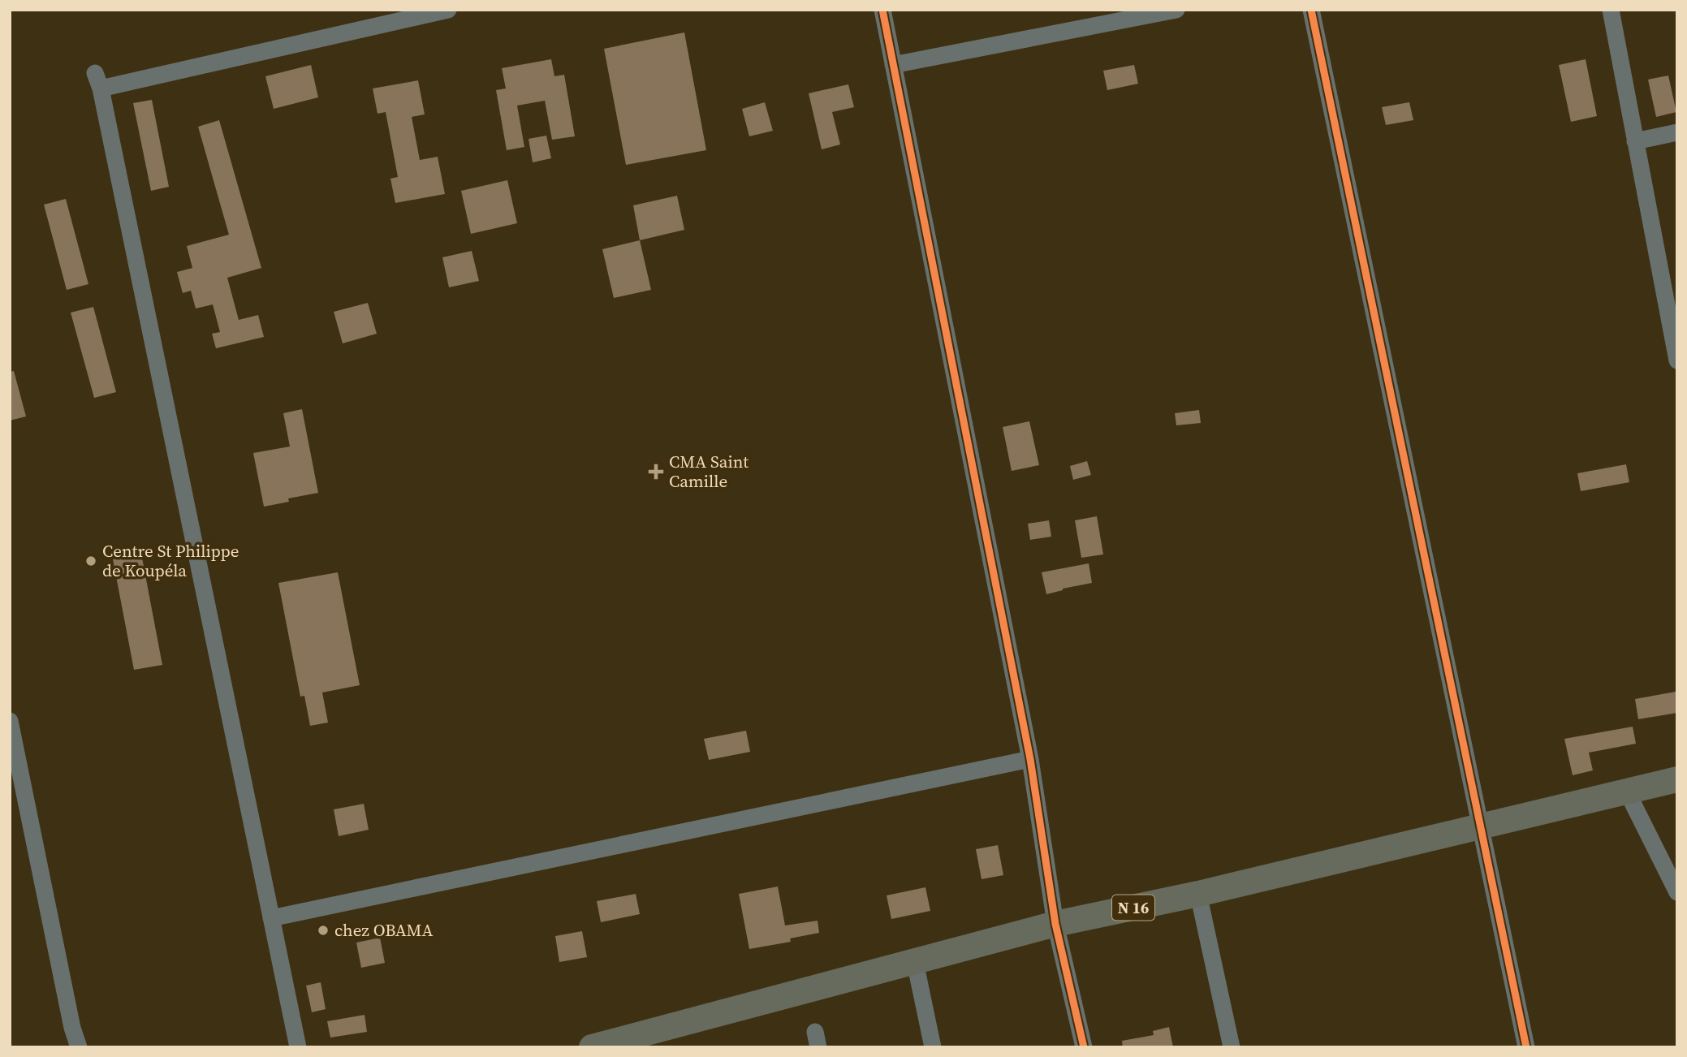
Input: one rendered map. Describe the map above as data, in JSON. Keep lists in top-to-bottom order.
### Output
{
  "streets": {
    "highway": ["N 16"]
  },
  "places": {
    "health": ["CMA Saint Camille"],
    "other": ["Centre St Philippe de Koupéla", "chez OBAMA"]
  }
}
